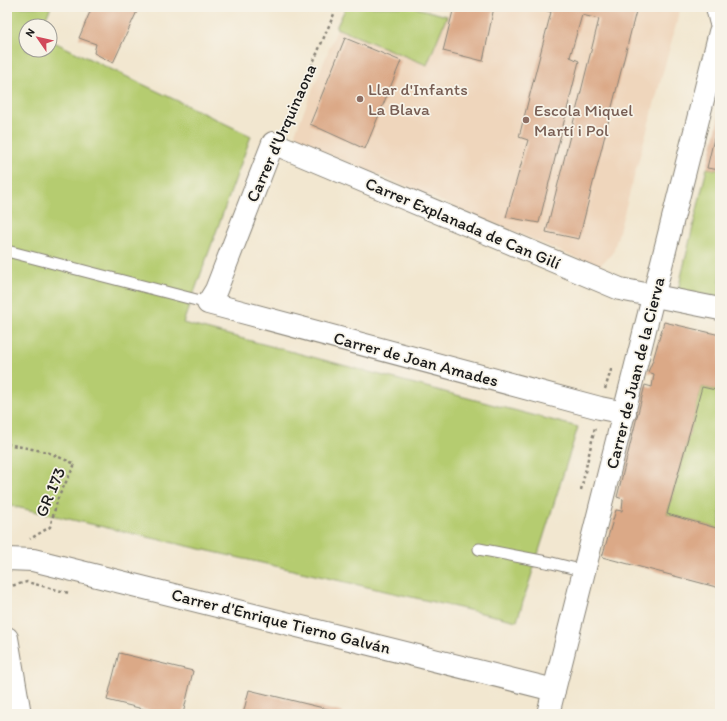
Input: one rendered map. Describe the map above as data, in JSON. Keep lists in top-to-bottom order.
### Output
{
  "streets": {
    "street": [
      "Carrer d'Urquinaona",
      "Carrer Explanada de Can Gilí",
      "Carrer de Joan Amades",
      "Carrer de Juan de la Cierva",
      "Carrer d'Enrique Tierno Galván"
    ],
    "path": ["GR 173"]
  },
  "crossings": [
    ["Carrer d'Urquinaona", "Carrer Explanada de Can Gilí"],
    ["Carrer d'Urquinaona", "Carrer de Joan Amades"],
    ["Carrer Explanada de Can Gilí", "Carrer de Juan de la Cierva"],
    ["Carrer de Joan Amades", "Carrer de Juan de la Cierva"],
    ["Carrer de Juan de la Cierva", "Carrer d'Enrique Tierno Galván"]
  ],
  "places": ["Llar d'Infants La Blava", "Escola Miquel Martí i Pol"],
  "north": "top left"
}
